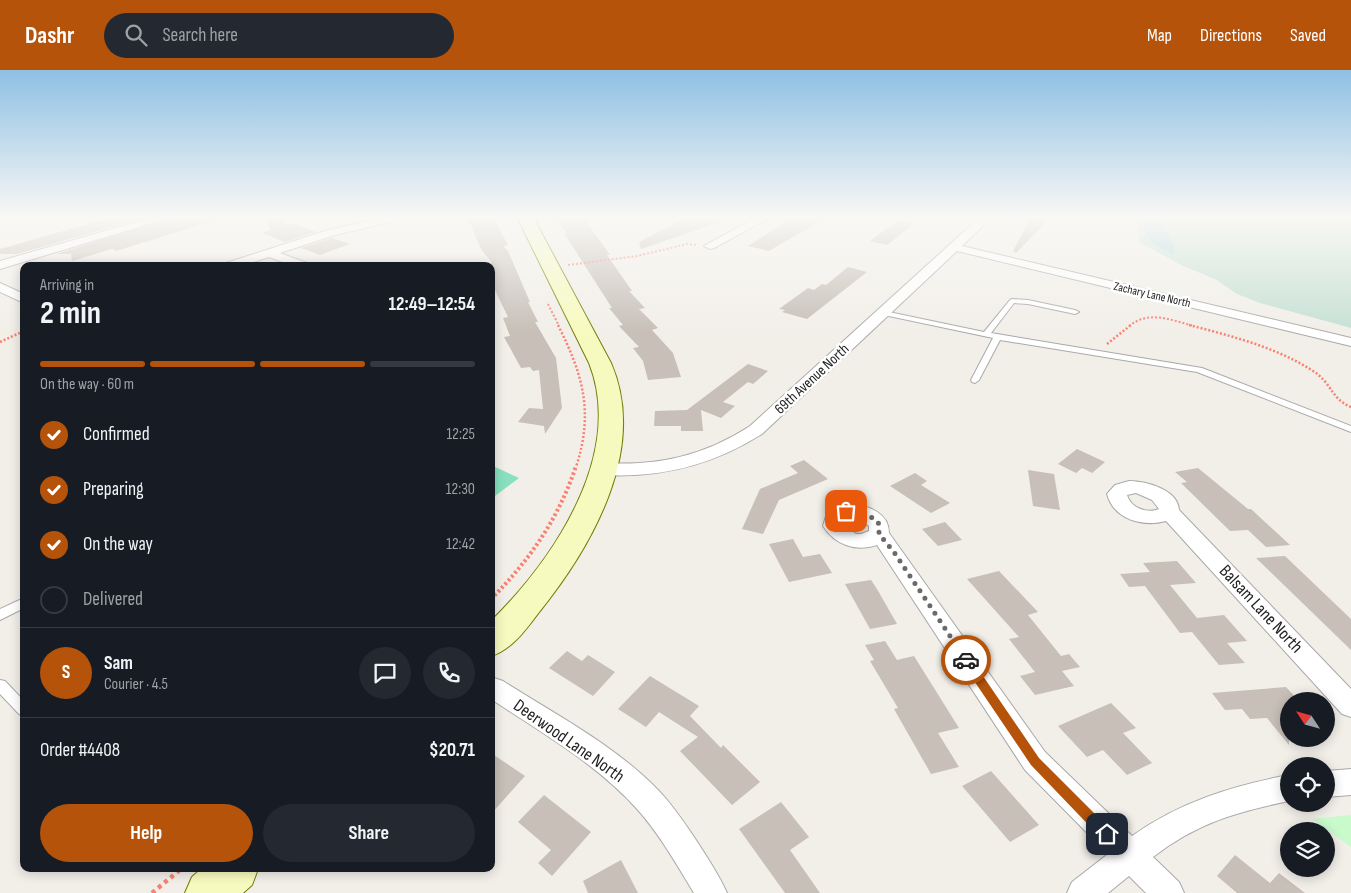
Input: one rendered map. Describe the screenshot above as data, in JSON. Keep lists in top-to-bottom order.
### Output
{
  "streets": {
    "street": [
      "Zachary Lane North",
      "69th Avenue North",
      "Balsam Lane North",
      "Deerwood Lane North"
    ]
  },
  "north": "top left",
  "page": {
    "header": "Dashr",
    "search": "Search here",
    "nav": ["Map", "Directions", "Saved"],
    "heading": ["2 min", "Arriving in", "12:49–12:54"],
    "panel": [
      "Sam",
      "Courier · 4.5",
      "Order #4408",
      "$20.71"
    ],
    "bar": "On the way · 60 m",
    "list": [
      ["Confirmed", "12:25"],
      ["Preparing", "12:30"],
      ["On the way", "12:42"],
      "Delivered"
    ],
    "round": "S",
    "buttons": ["Help", "Share"]
  }
}
